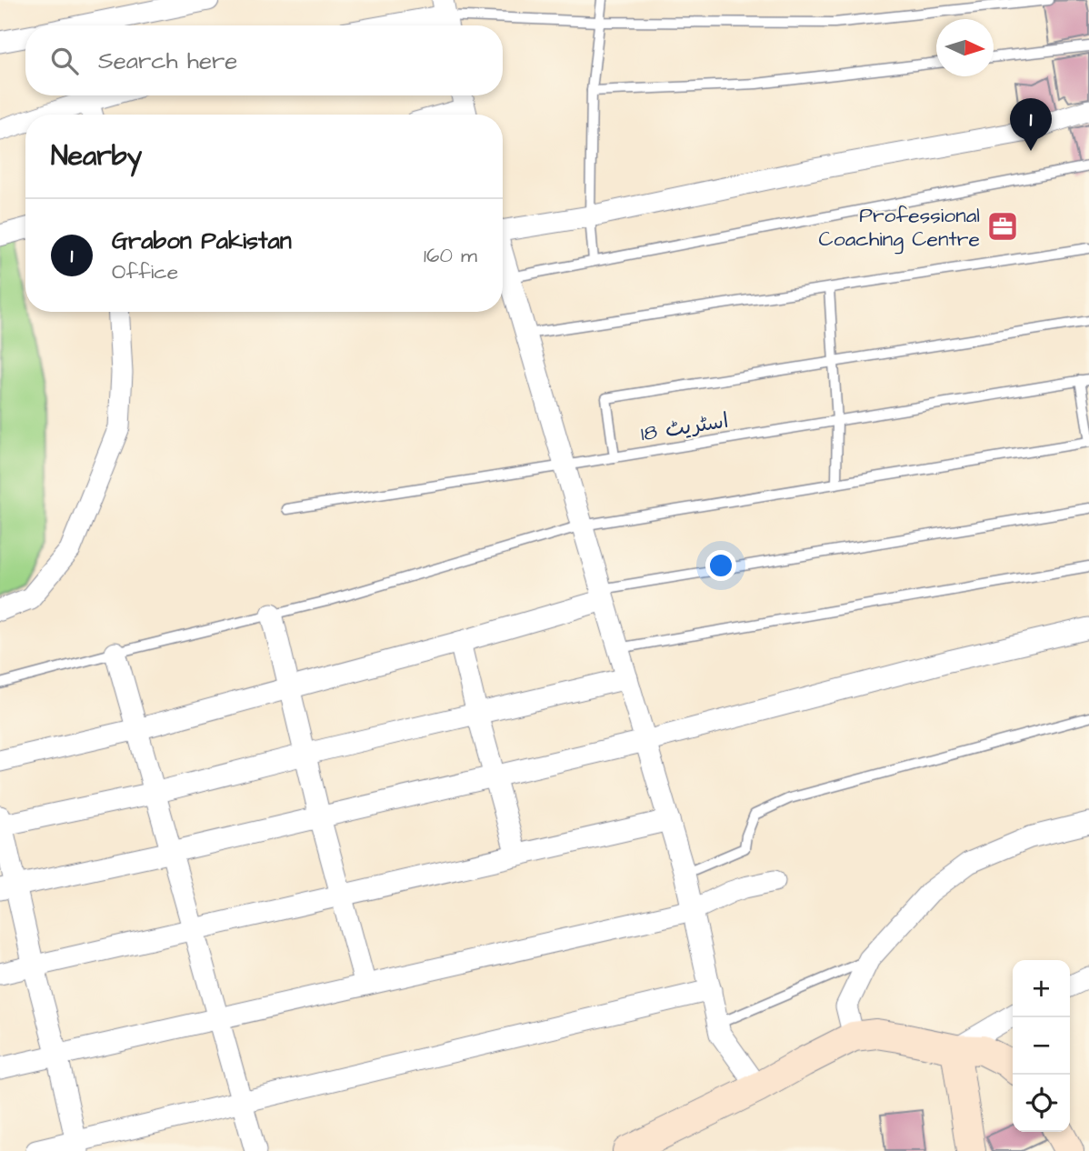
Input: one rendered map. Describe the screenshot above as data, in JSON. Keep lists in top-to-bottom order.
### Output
{
  "streets": {
    "lane": ["اسٹریٹ 18"]
  },
  "places": {
    "office": ["Professional Coaching Centre"]
  },
  "north": "right",
  "page": {
    "search": "Search here",
    "pins": "1",
    "heading": "Nearby",
    "list": [
      {
        "mark": "1",
        "name": "Grabon Pakistan",
        "note": "Office",
        "value": "160 m"
      }
    ],
    "map_buttons": ["+", "−"]
  }
}
